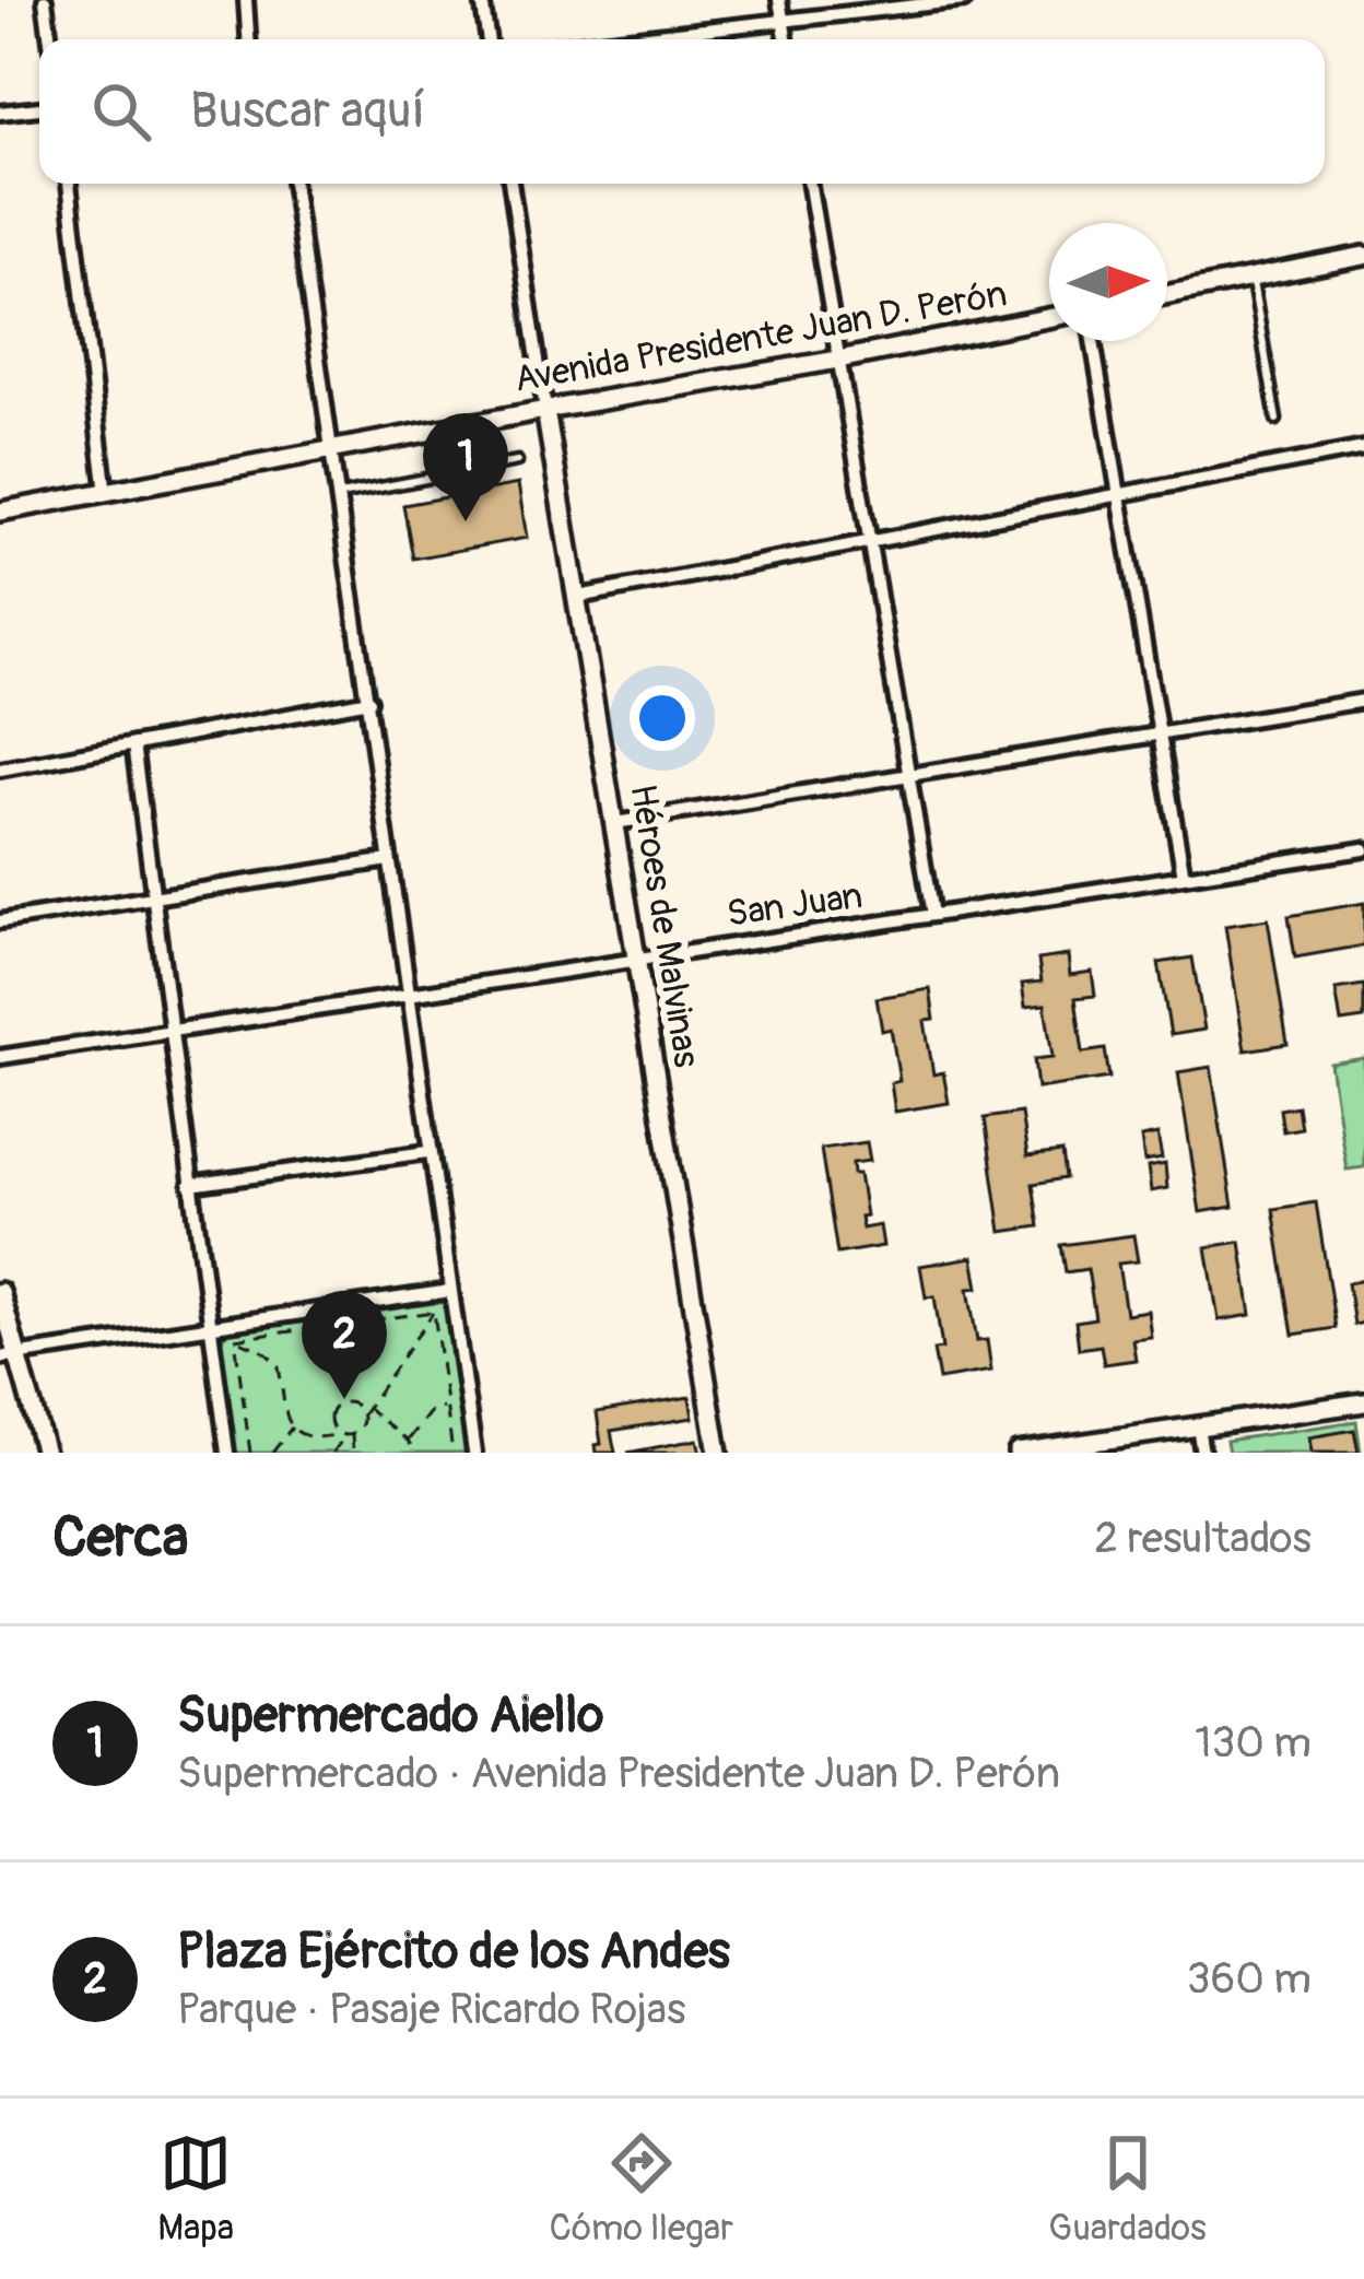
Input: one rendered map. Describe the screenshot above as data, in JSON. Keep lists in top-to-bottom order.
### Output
{
  "streets": {
    "main road": ["Avenida Presidente Juan D. Perón", "Héroes de Malvinas"],
    "street": ["San Juan"]
  },
  "crossings": [
    ["Avenida Presidente Juan D. Perón", "Héroes de Malvinas"],
    ["San Juan", "Héroes de Malvinas"]
  ],
  "north": "right",
  "page": {
    "search": "Buscar aquí",
    "pins": ["1", "2"],
    "heading": ["Cerca", "2 resultados"],
    "list": [
      {
        "mark": "1",
        "name": "Supermercado Aiello",
        "note": "Supermercado · Avenida Presidente Juan D. Perón",
        "value": "130 m"
      },
      {
        "mark": "2",
        "name": "Plaza Ejército de los Andes",
        "note": "Parque · Pasaje Ricardo Rojas",
        "value": "360 m"
      }
    ],
    "nav": ["Mapa", "Cómo llegar", "Guardados"]
  }
}
